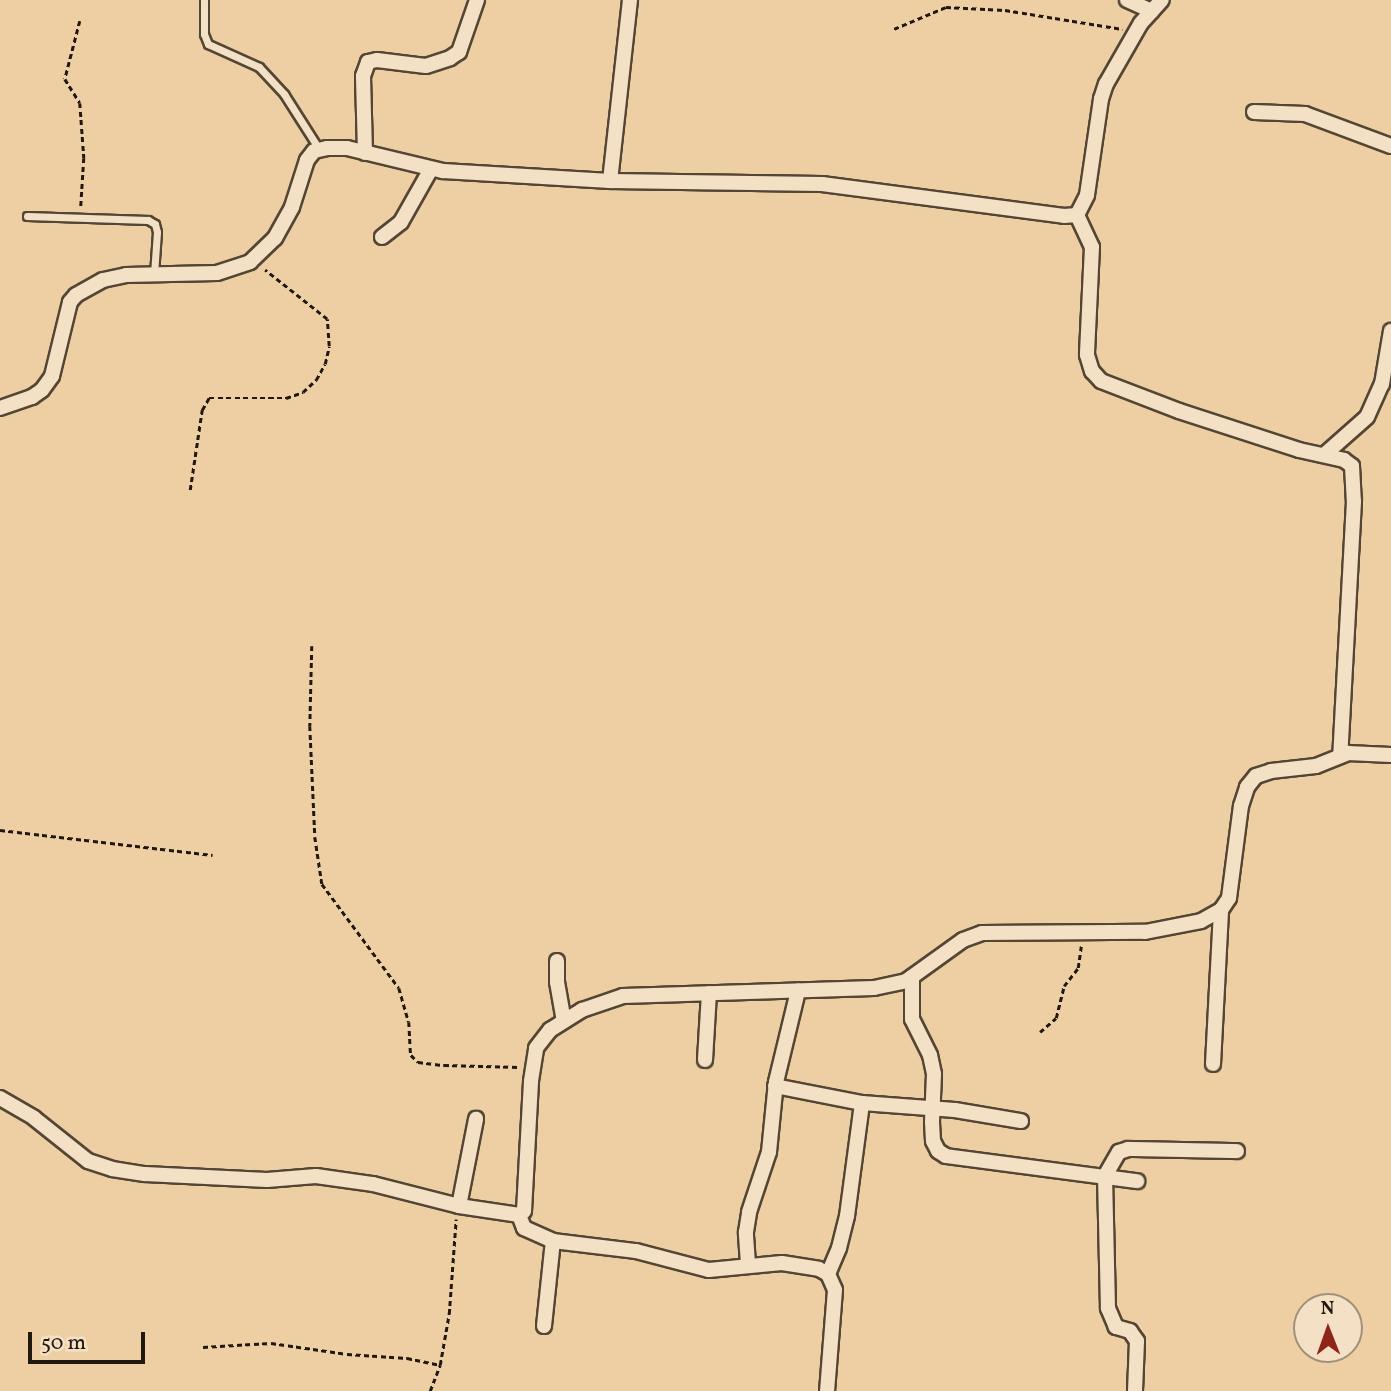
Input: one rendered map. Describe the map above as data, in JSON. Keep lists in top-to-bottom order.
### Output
{
  "scale_bar": "50 m",
  "north": "top"
}
